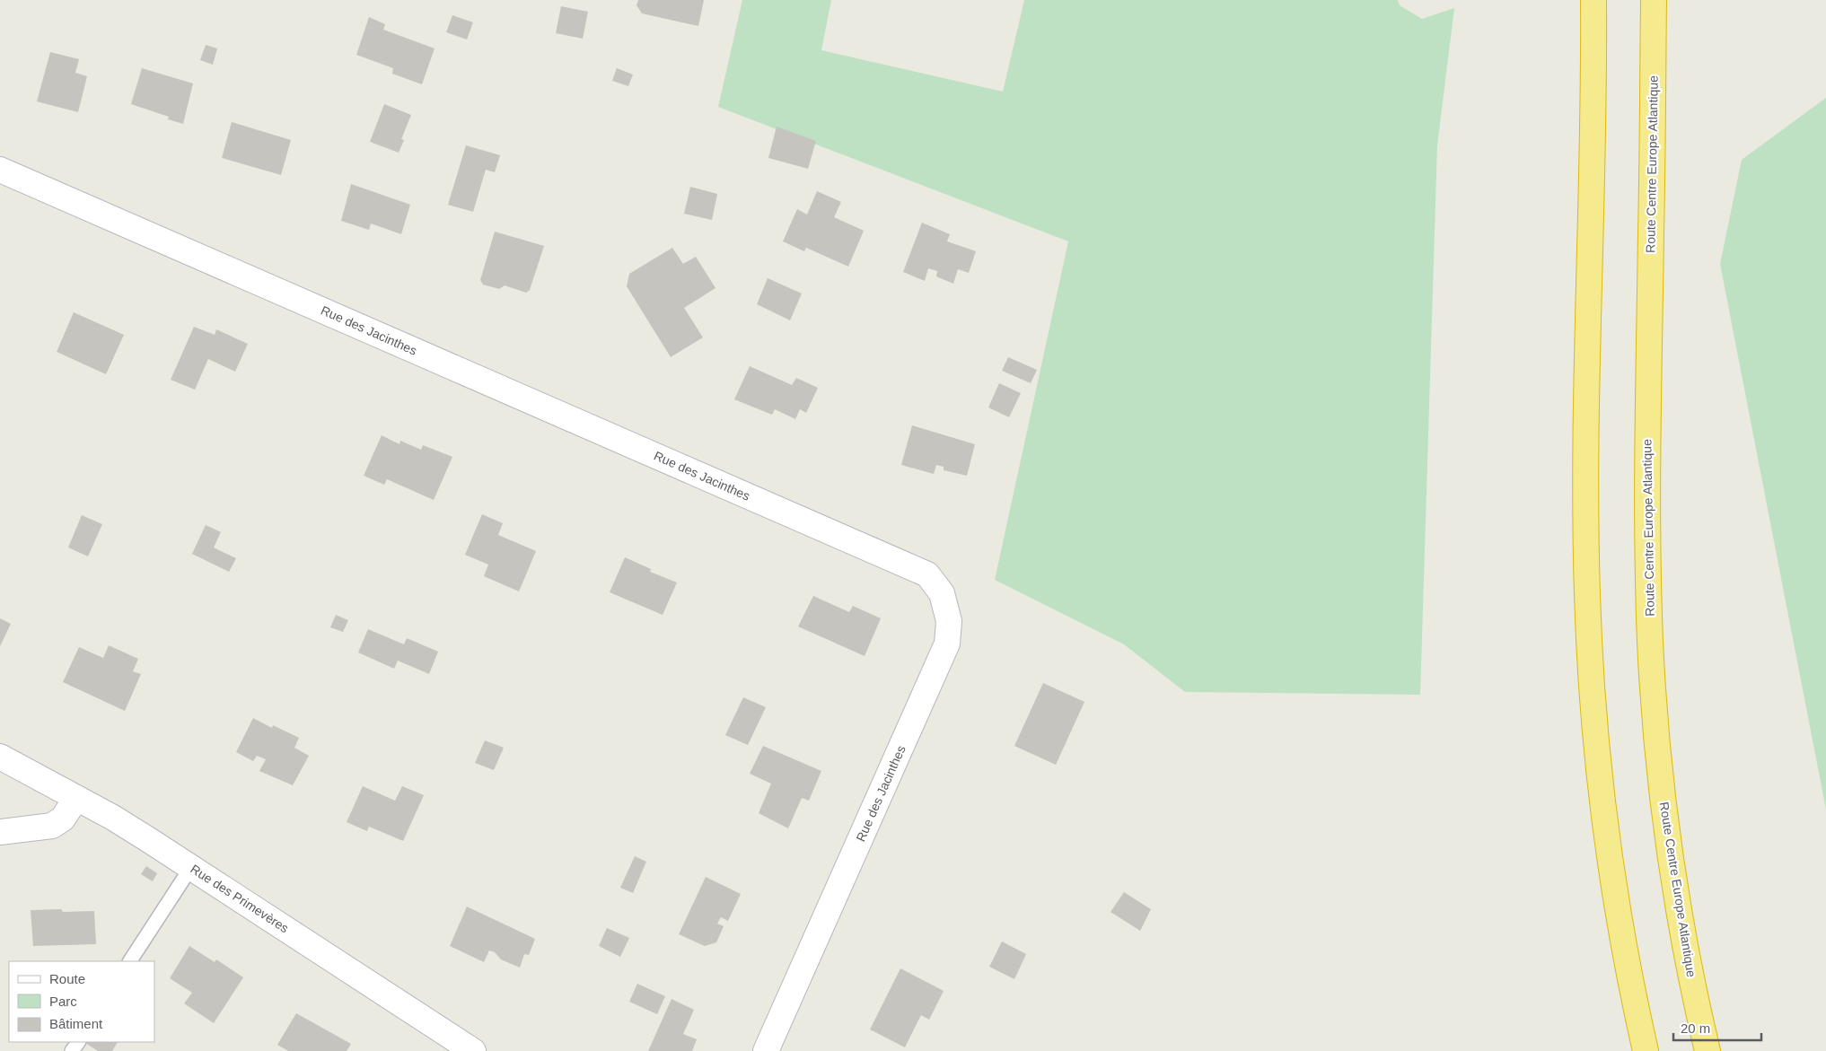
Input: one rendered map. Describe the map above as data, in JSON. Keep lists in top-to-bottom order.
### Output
{
  "streets": {
    "highway": ["Route Centre Europe Atlantique"],
    "street": ["Rue des Jacinthes", "Rue des Primevères"]
  },
  "legend": ["Route", "Parc", "Bâtiment"],
  "scale_bar": "20 m"
}
